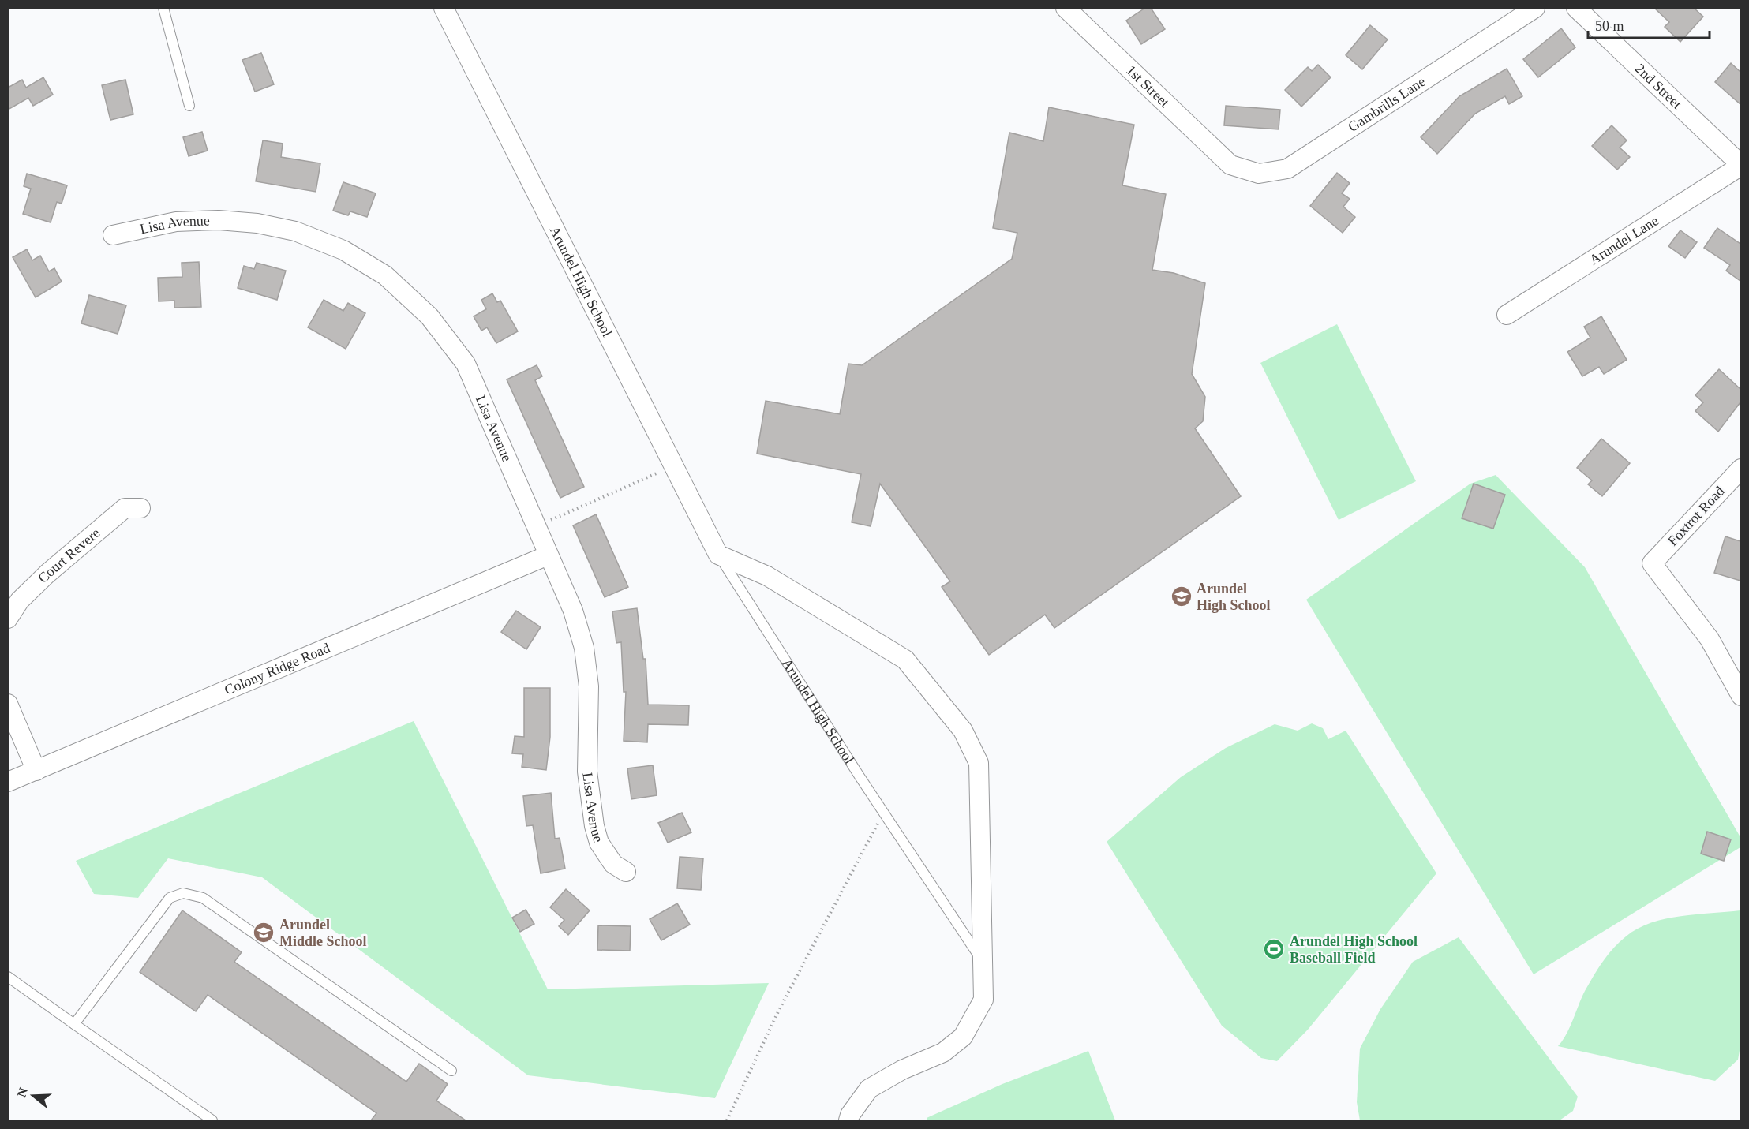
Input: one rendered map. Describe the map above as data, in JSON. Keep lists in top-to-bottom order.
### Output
{
  "streets": {
    "street": [
      "1st Street",
      "2nd Street",
      "Gambrills Lane",
      "Lisa Avenue",
      "Arundel Lane",
      "Arundel High School",
      "Foxtrot Road",
      "Court Revere",
      "Colony Ridge Road"
    ]
  },
  "crossings": [
    ["1st Street", "Gambrills Lane"],
    ["2nd Street", "Arundel Lane"],
    ["Lisa Avenue", "Colony Ridge Road"]
  ],
  "places": {
    "school or university": ["Arundel High School", "Arundel Middle School"],
    "sports": ["Arundel High School Baseball Field"]
  },
  "scale_bar": "50 m",
  "north": "left"
}
